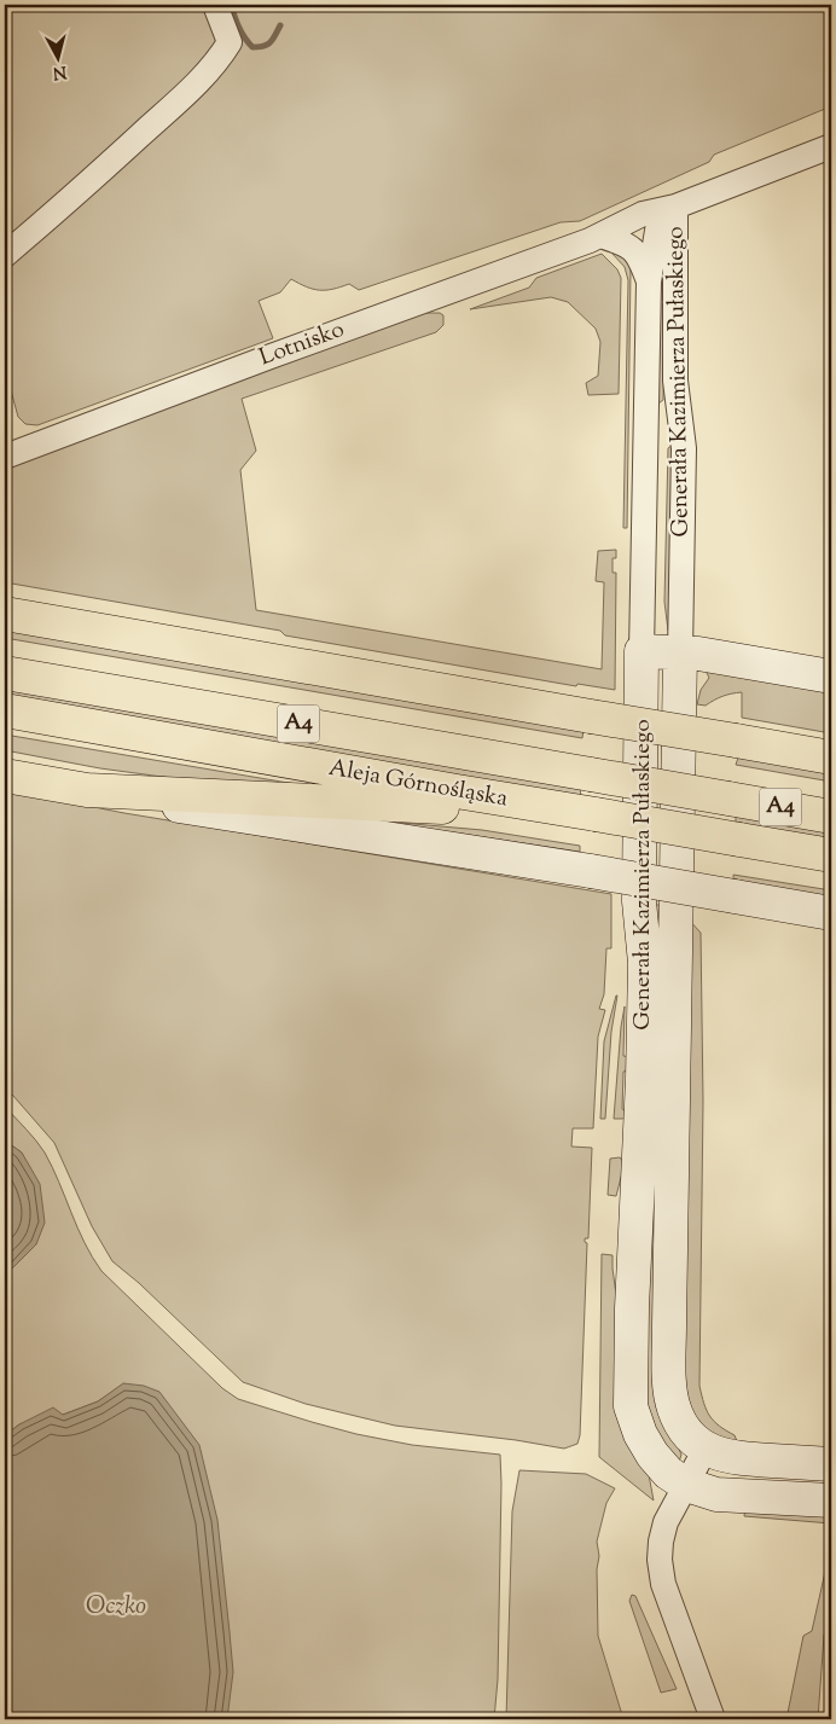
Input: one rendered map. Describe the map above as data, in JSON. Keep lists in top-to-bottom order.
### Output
{
  "streets": {
    "main road": ["A4", "Aleja Górnośląska"],
    "street": ["Lotnisko", "Generała Kazimierza Pułaskiego"]
  },
  "crossings": [
    ["Lotnisko", "Generała Kazimierza Pułaskiego"]
  ],
  "water": ["Oczko"],
  "north": "bottom"
}
